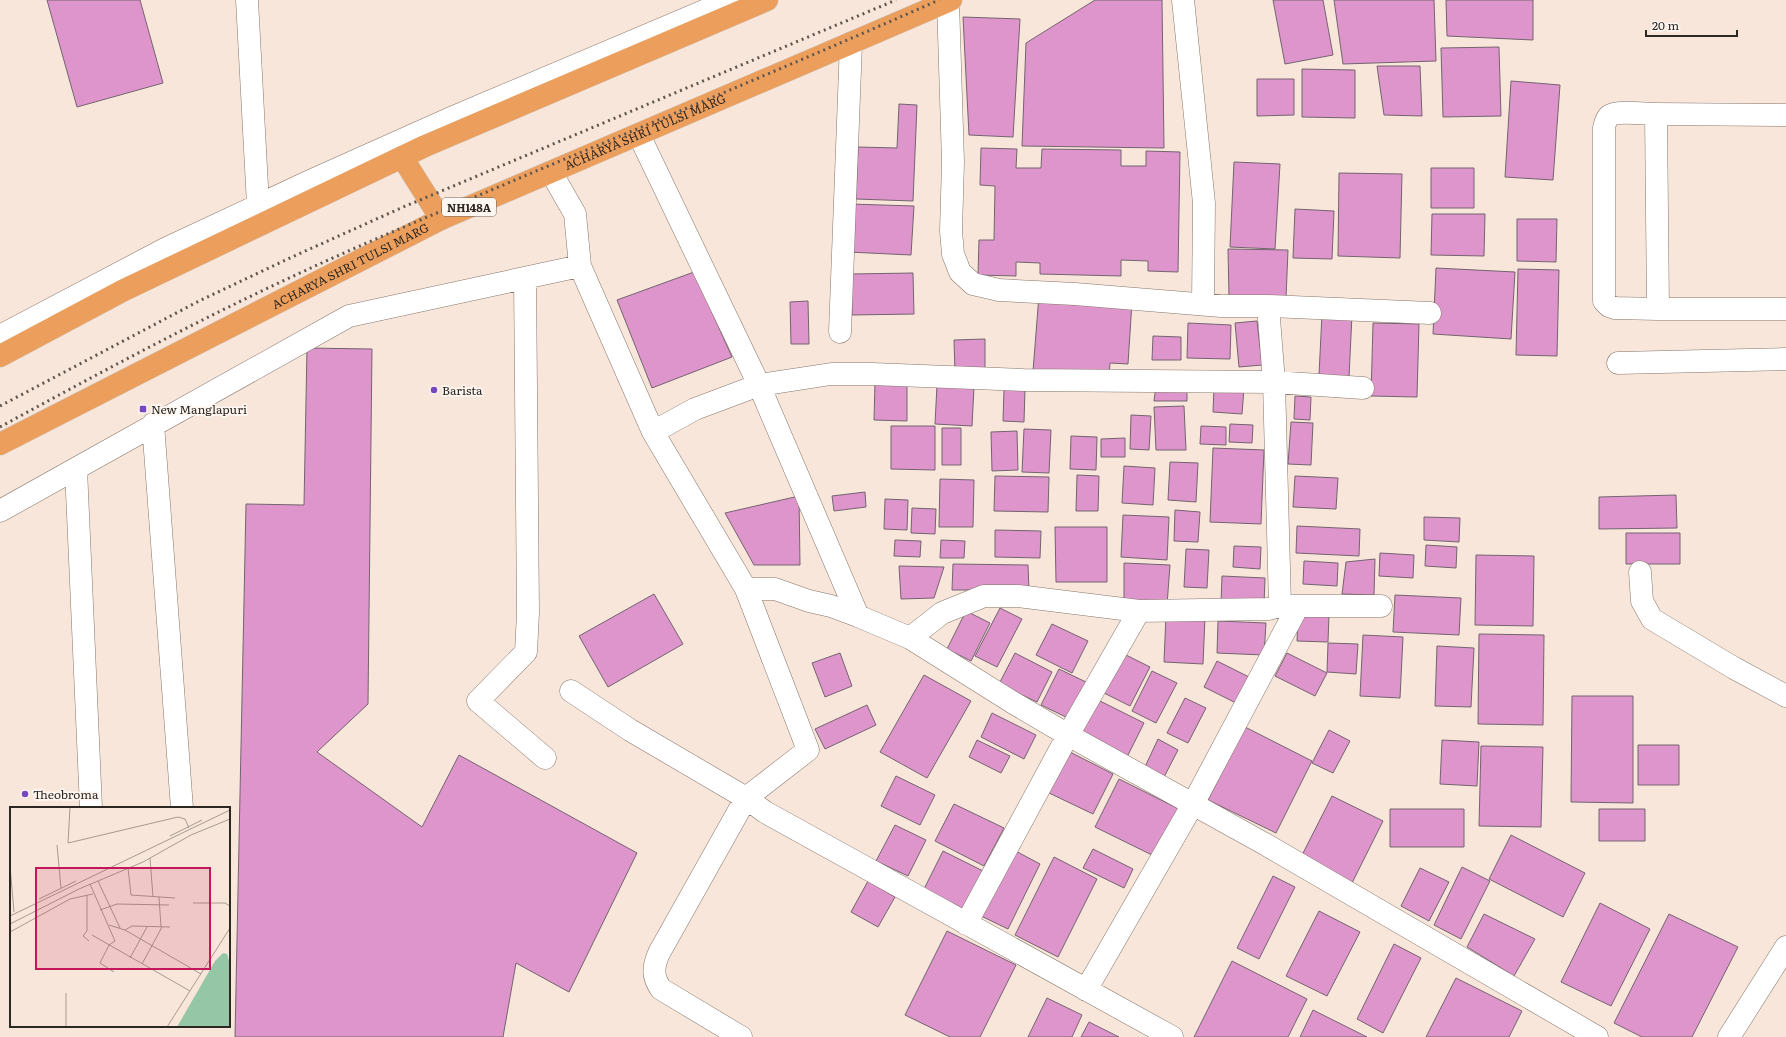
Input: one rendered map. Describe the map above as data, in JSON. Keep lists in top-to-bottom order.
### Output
{
  "streets": {
    "highway": ["ACHARYA SHRI TULSI MARG", "NH148A"]
  },
  "places": {
    "other": ["Barista", "Theobroma"],
    "transit": ["New Manglapuri"]
  },
  "scale_bar": "20 m"
}
